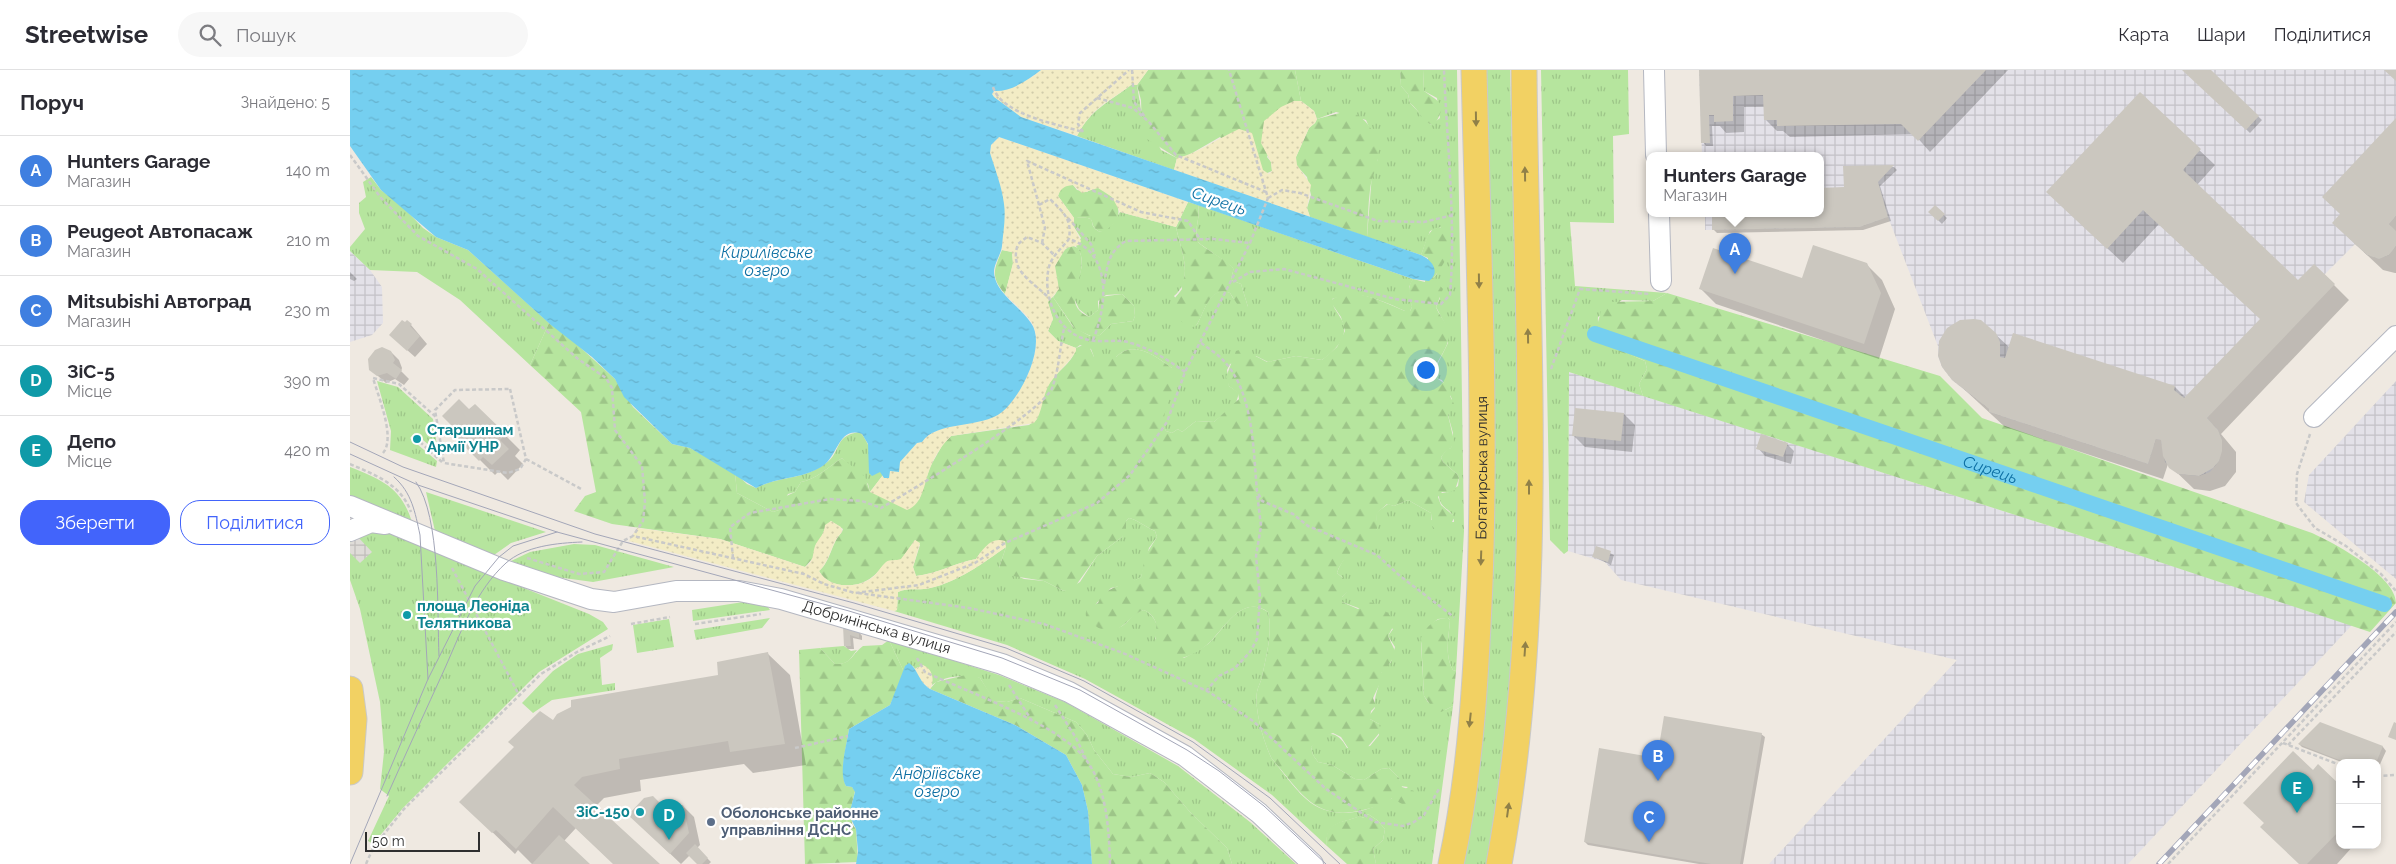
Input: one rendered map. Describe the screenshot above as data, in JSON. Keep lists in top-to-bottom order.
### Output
{
  "streets": {
    "main road": ["Богатирська вулиця"],
    "street": ["Добринінська вулиця"]
  },
  "water": ["Сирець", "Кирилівське озеро", "Андріївське озеро"],
  "places": [
    "Старшинам Армії УНР",
    "площа Леоніда Телятникова",
    "ЗіС-150",
    "Оболонське районне управління ДСНС"
  ],
  "scale_bar": "50 m",
  "page": {
    "header": "Streetwise",
    "search": "Пошук",
    "nav": ["Карта", "Шари", "Поділитися"],
    "heading": ["Поруч", "Знайдено: 5"],
    "list": [
      {
        "mark": "A",
        "name": "Hunters Garage",
        "note": "Магазин",
        "value": "140 m"
      },
      {
        "mark": "B",
        "name": "Peugeot Автопасаж",
        "note": "Магазин",
        "value": "210 m"
      },
      {
        "mark": "C",
        "name": "Mitsubishi Автоград",
        "note": "Магазин",
        "value": "230 m"
      },
      {
        "mark": "D",
        "name": "ЗіС-5",
        "note": "Місце",
        "value": "390 m"
      },
      {
        "mark": "E",
        "name": "Депо",
        "note": "Місце",
        "value": "420 m"
      }
    ],
    "popup": ["Hunters Garage", "Магазин"],
    "pins": [
      "A",
      "B",
      "E",
      "D",
      "C"
    ],
    "buttons": ["Зберегти", "Поділитися"],
    "map_buttons": ["+", "−"],
    "scale": "50 m"
  }
}
